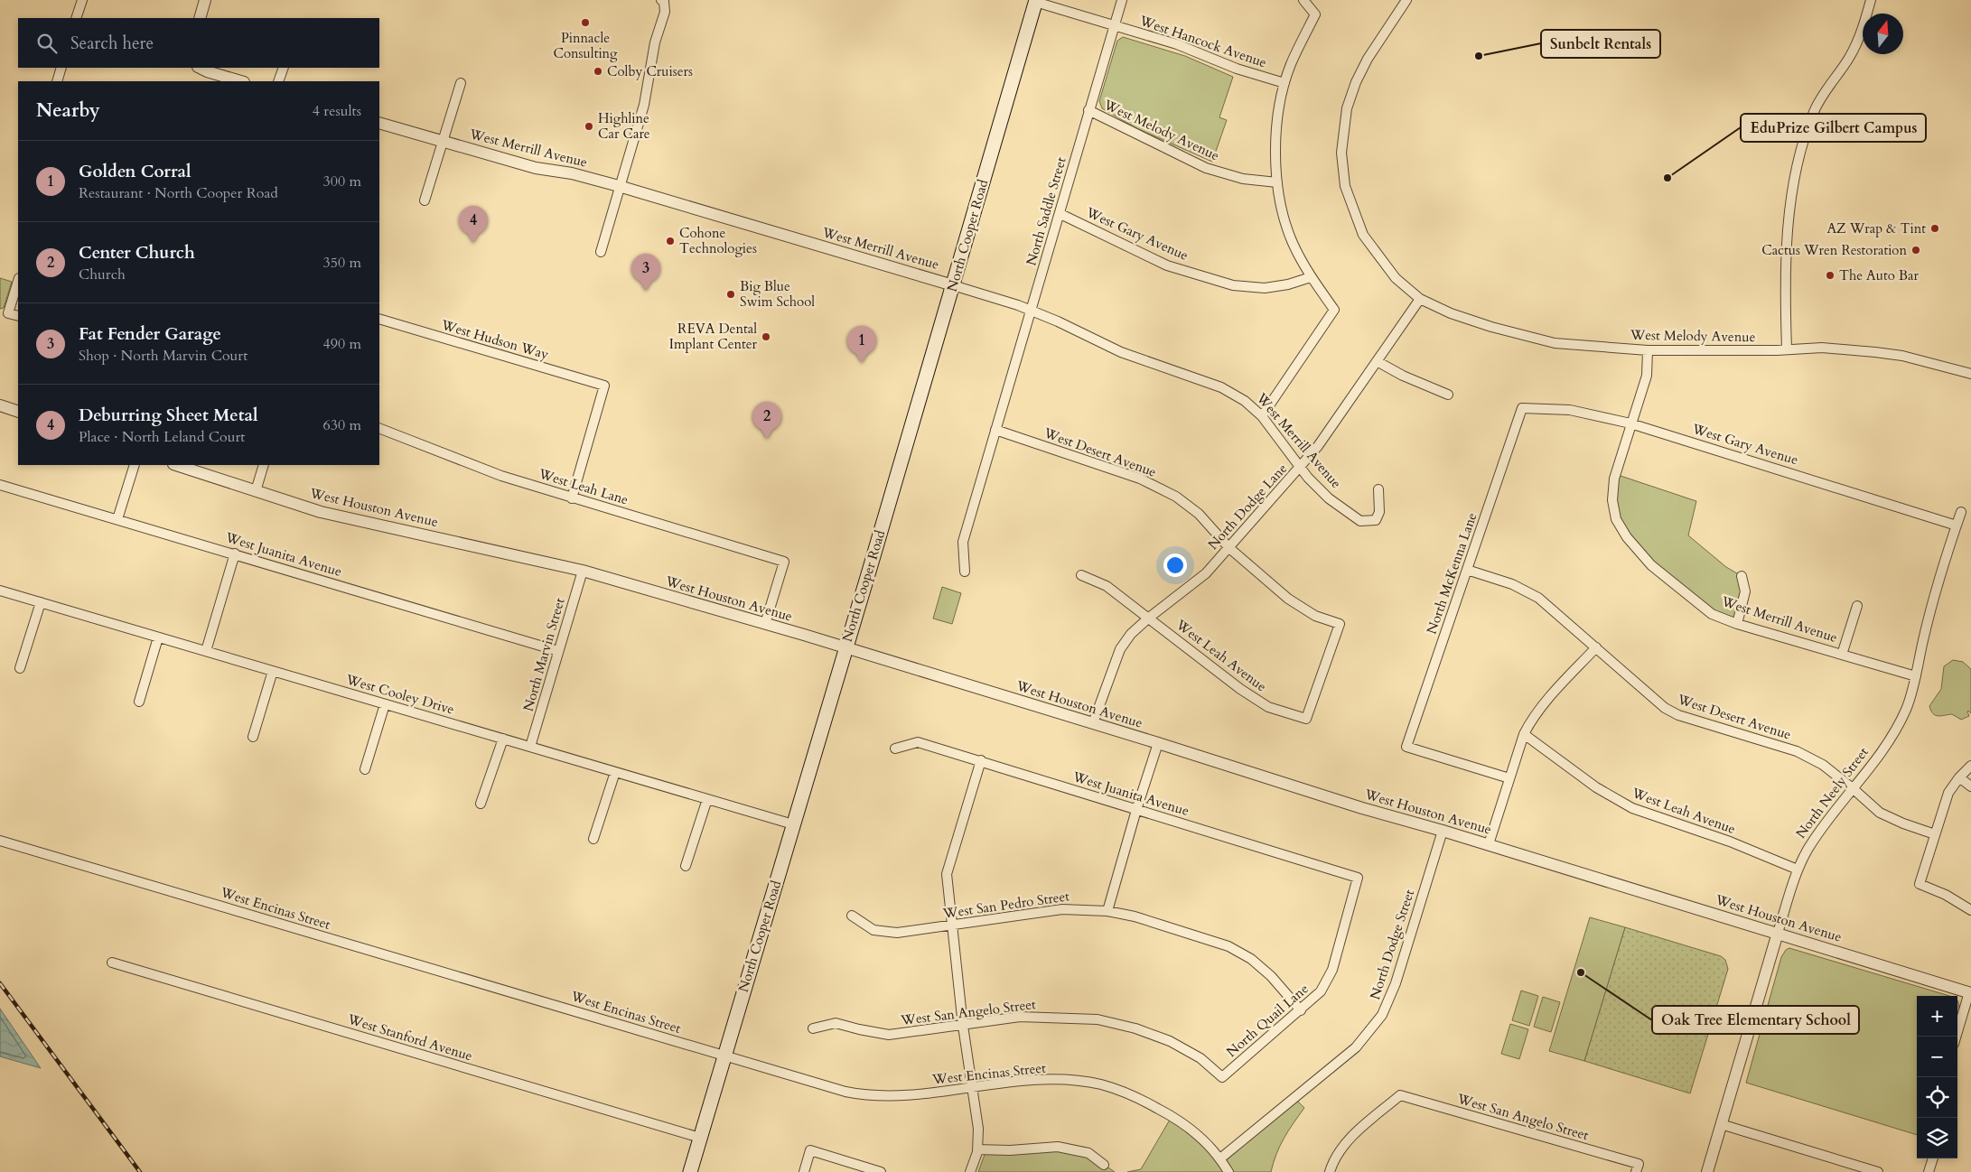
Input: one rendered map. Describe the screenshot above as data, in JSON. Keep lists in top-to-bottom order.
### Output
{
  "streets": {
    "main road": ["North Cooper Road"],
    "street": [
      "West Hancock Avenue",
      "West Melody Avenue",
      "West Merrill Avenue",
      "North Saddle Street",
      "West Gary Avenue",
      "West Hudson Way",
      "West Desert Avenue",
      "West Leah Lane",
      "North Dodge Lane",
      "West Houston Avenue",
      "West Juanita Avenue",
      "North McKenna Lane",
      "North Marvin Street",
      "West Leah Avenue",
      "West Cooley Drive",
      "North Neely Street",
      "West San Pedro Street",
      "West Encinas Street",
      "North Dodge Street",
      "West San Angelo Street",
      "North Quail Lane",
      "West Stanford Avenue"
    ]
  },
  "crossings": [
    ["West Hancock Avenue", "North Saddle Street"],
    ["West Hancock Avenue", "North Cooper Road"],
    ["West Melody Avenue", "North Saddle Street"],
    ["West Melody Avenue", "North Dodge Lane"],
    ["West Merrill Avenue", "North Saddle Street"],
    ["West Merrill Avenue", "West Gary Avenue"],
    ["West Merrill Avenue", "North Cooper Road"],
    ["West Merrill Avenue", "North Dodge Lane"],
    ["West Merrill Avenue", "North Neely Street"],
    ["North Saddle Street", "West Gary Avenue"],
    ["North Saddle Street", "West Desert Avenue"],
    ["West Gary Avenue", "North McKenna Lane"],
    ["West Gary Avenue", "North Neely Street"],
    ["North Cooper Road", "West Houston Avenue"],
    ["North Cooper Road", "West Cooley Drive"],
    ["North Cooper Road", "West Encinas Street"],
    ["North Cooper Road", "West Stanford Avenue"],
    ["West Hudson Way", "West Leah Lane"],
    ["West Desert Avenue", "North Dodge Lane"],
    ["West Desert Avenue", "North McKenna Lane"],
    ["West Desert Avenue", "West Leah Avenue"],
    ["West Desert Avenue", "North Neely Street"],
    ["West Leah Lane", "West Houston Avenue"],
    ["North Dodge Lane", "West Houston Avenue"],
    ["North Dodge Lane", "West Leah Avenue"],
    ["West Houston Avenue", "North Marvin Street"],
    ["West Houston Avenue", "North Neely Street"],
    ["West Houston Avenue", "North Dodge Street"],
    ["West Juanita Avenue", "North Marvin Street"],
    ["West Juanita Avenue", "North Quail Lane"],
    ["North Marvin Street", "West Cooley Drive"],
    ["West Leah Avenue", "North Neely Street"],
    ["West San Pedro Street", "North Quail Lane"],
    ["West Encinas Street", "North Dodge Street"],
    ["West San Angelo Street", "North Quail Lane"]
  ],
  "places": [
    "Pinnacle Consulting",
    "Sunbelt Rentals",
    "Colby Cruisers",
    "Highline Car Care",
    "EduPrize Gilbert Campus",
    "AZ Wrap & Tint",
    "Cohone Technologies",
    "Cactus Wren Restoration",
    "The Auto Bar",
    "Big Blue Swim School",
    "REVA Dental Implant Center",
    "Oak Tree Elementary School"
  ],
  "north": "top",
  "page": {
    "search": "Search here",
    "heading": ["Nearby", "4 results"],
    "list": [
      {
        "mark": "1",
        "name": "Golden Corral",
        "note": "Restaurant · North Cooper Road",
        "value": "300 m"
      },
      {
        "mark": "2",
        "name": "Center Church",
        "note": "Church",
        "value": "350 m"
      },
      {
        "mark": "3",
        "name": "Fat Fender Garage",
        "note": "Shop · North Marvin Court",
        "value": "490 m"
      },
      {
        "mark": "4",
        "name": "Deburring Sheet Metal",
        "note": "Place · North Leland Court",
        "value": "630 m"
      }
    ],
    "pins": [
      "4",
      "3",
      "1",
      "2"
    ],
    "map_buttons": ["+", "−"]
  }
}
